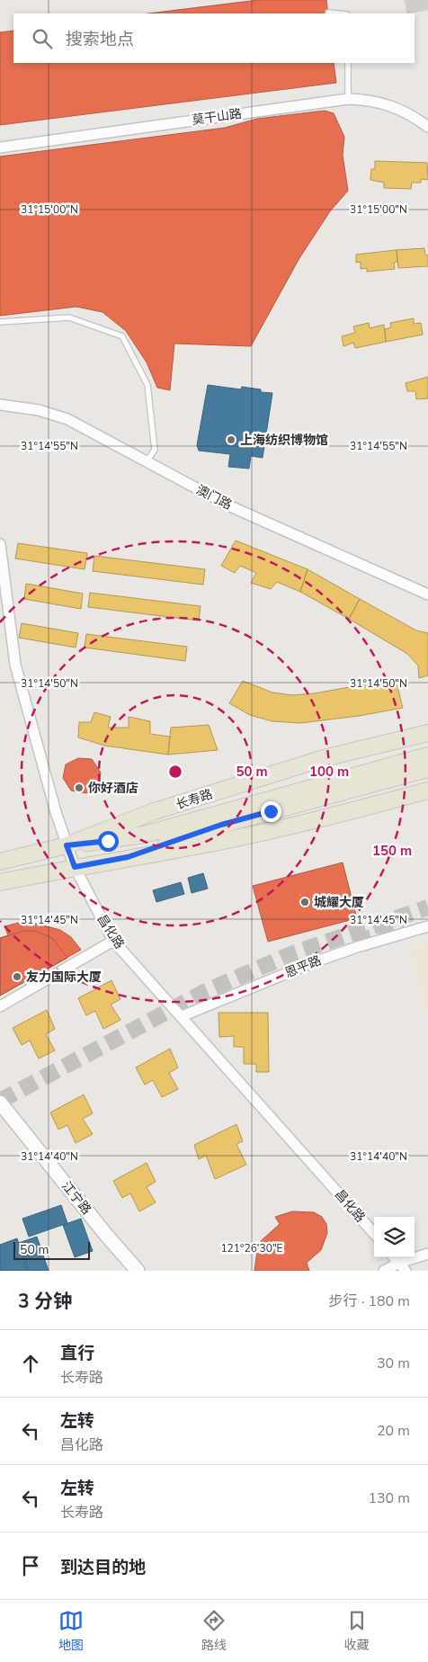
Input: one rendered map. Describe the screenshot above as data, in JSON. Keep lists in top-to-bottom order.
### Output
{
  "streets": {
    "main road": ["长寿路", "江宁路"],
    "street": [
      "莫干山路",
      "澳门路",
      "昌化路",
      "恩平路"
    ]
  },
  "crossings": [
    ["长寿路", "昌化路"],
    ["昌化路", "恩平路"]
  ],
  "places": [
    "上海纺织博物馆",
    "你好酒店",
    "城耀大厦",
    "友力国际大厦"
  ],
  "scale_bar": "50 m",
  "page": {
    "search": "搜索地点",
    "scale": "50 m",
    "heading": ["3 分钟", "步行 · 180 m"],
    "list": [
      ["直行", "长寿路", "30 m"],
      ["左转", "昌化路", "20 m"],
      ["左转", "长寿路", "130 m"],
      "到达目的地"
    ],
    "nav": ["地图", "路线", "收藏"]
  },
  "coordinates": [
    "31°15'00\"N",
    "31°14'55\"N",
    "31°14'50\"N",
    "31°14'45\"N",
    "31°14'40\"N",
    "121°26'30\"E"
  ],
  "rings": ["50 m", "100 m", "150 m"]
}
